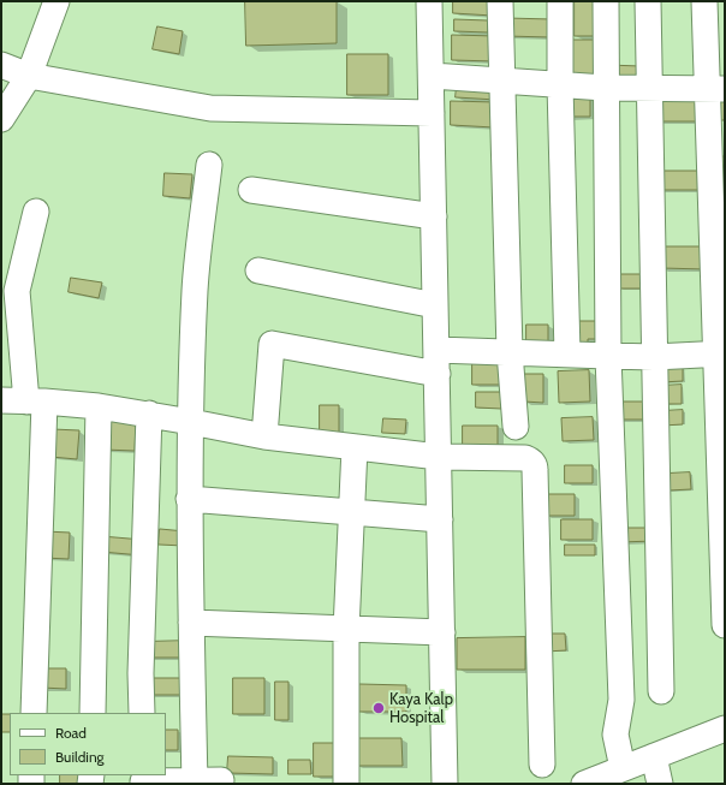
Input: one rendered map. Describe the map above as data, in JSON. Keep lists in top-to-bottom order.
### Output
{
  "places": ["Kaya Kalp Hospital"],
  "legend": ["Road", "Building"]
}
